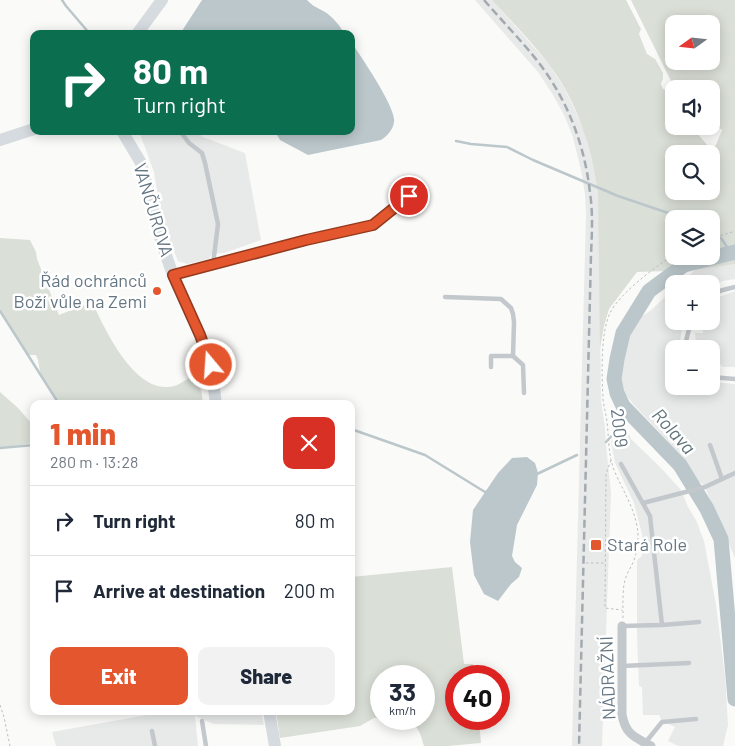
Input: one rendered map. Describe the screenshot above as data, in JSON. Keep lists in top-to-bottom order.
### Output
{
  "streets": {
    "street": ["VANČUROVA", "NÁDRAŽNÍ"],
    "path": ["2009"]
  },
  "crossings": [
    ["2009", "NÁDRAŽNÍ"]
  ],
  "water": ["Rolava"],
  "places": {
    "other": ["Řád ochránců Boží vůle na Zemi"],
    "transit": ["Stará Role"]
  },
  "north": "left",
  "page": {
    "map_buttons": ["+", "−"],
    "turn": ["80 m", "Turn right"],
    "heading": ["1 min", "280 m · 13:28"],
    "list": [
      {
        "name": "Turn right",
        "value": "80 m"
      },
      {
        "name": "Arrive at destination",
        "value": "200 m"
      }
    ],
    "buttons": ["Exit", "Share"],
    "speed": "33 km/h",
    "limit": "40"
  }
}
